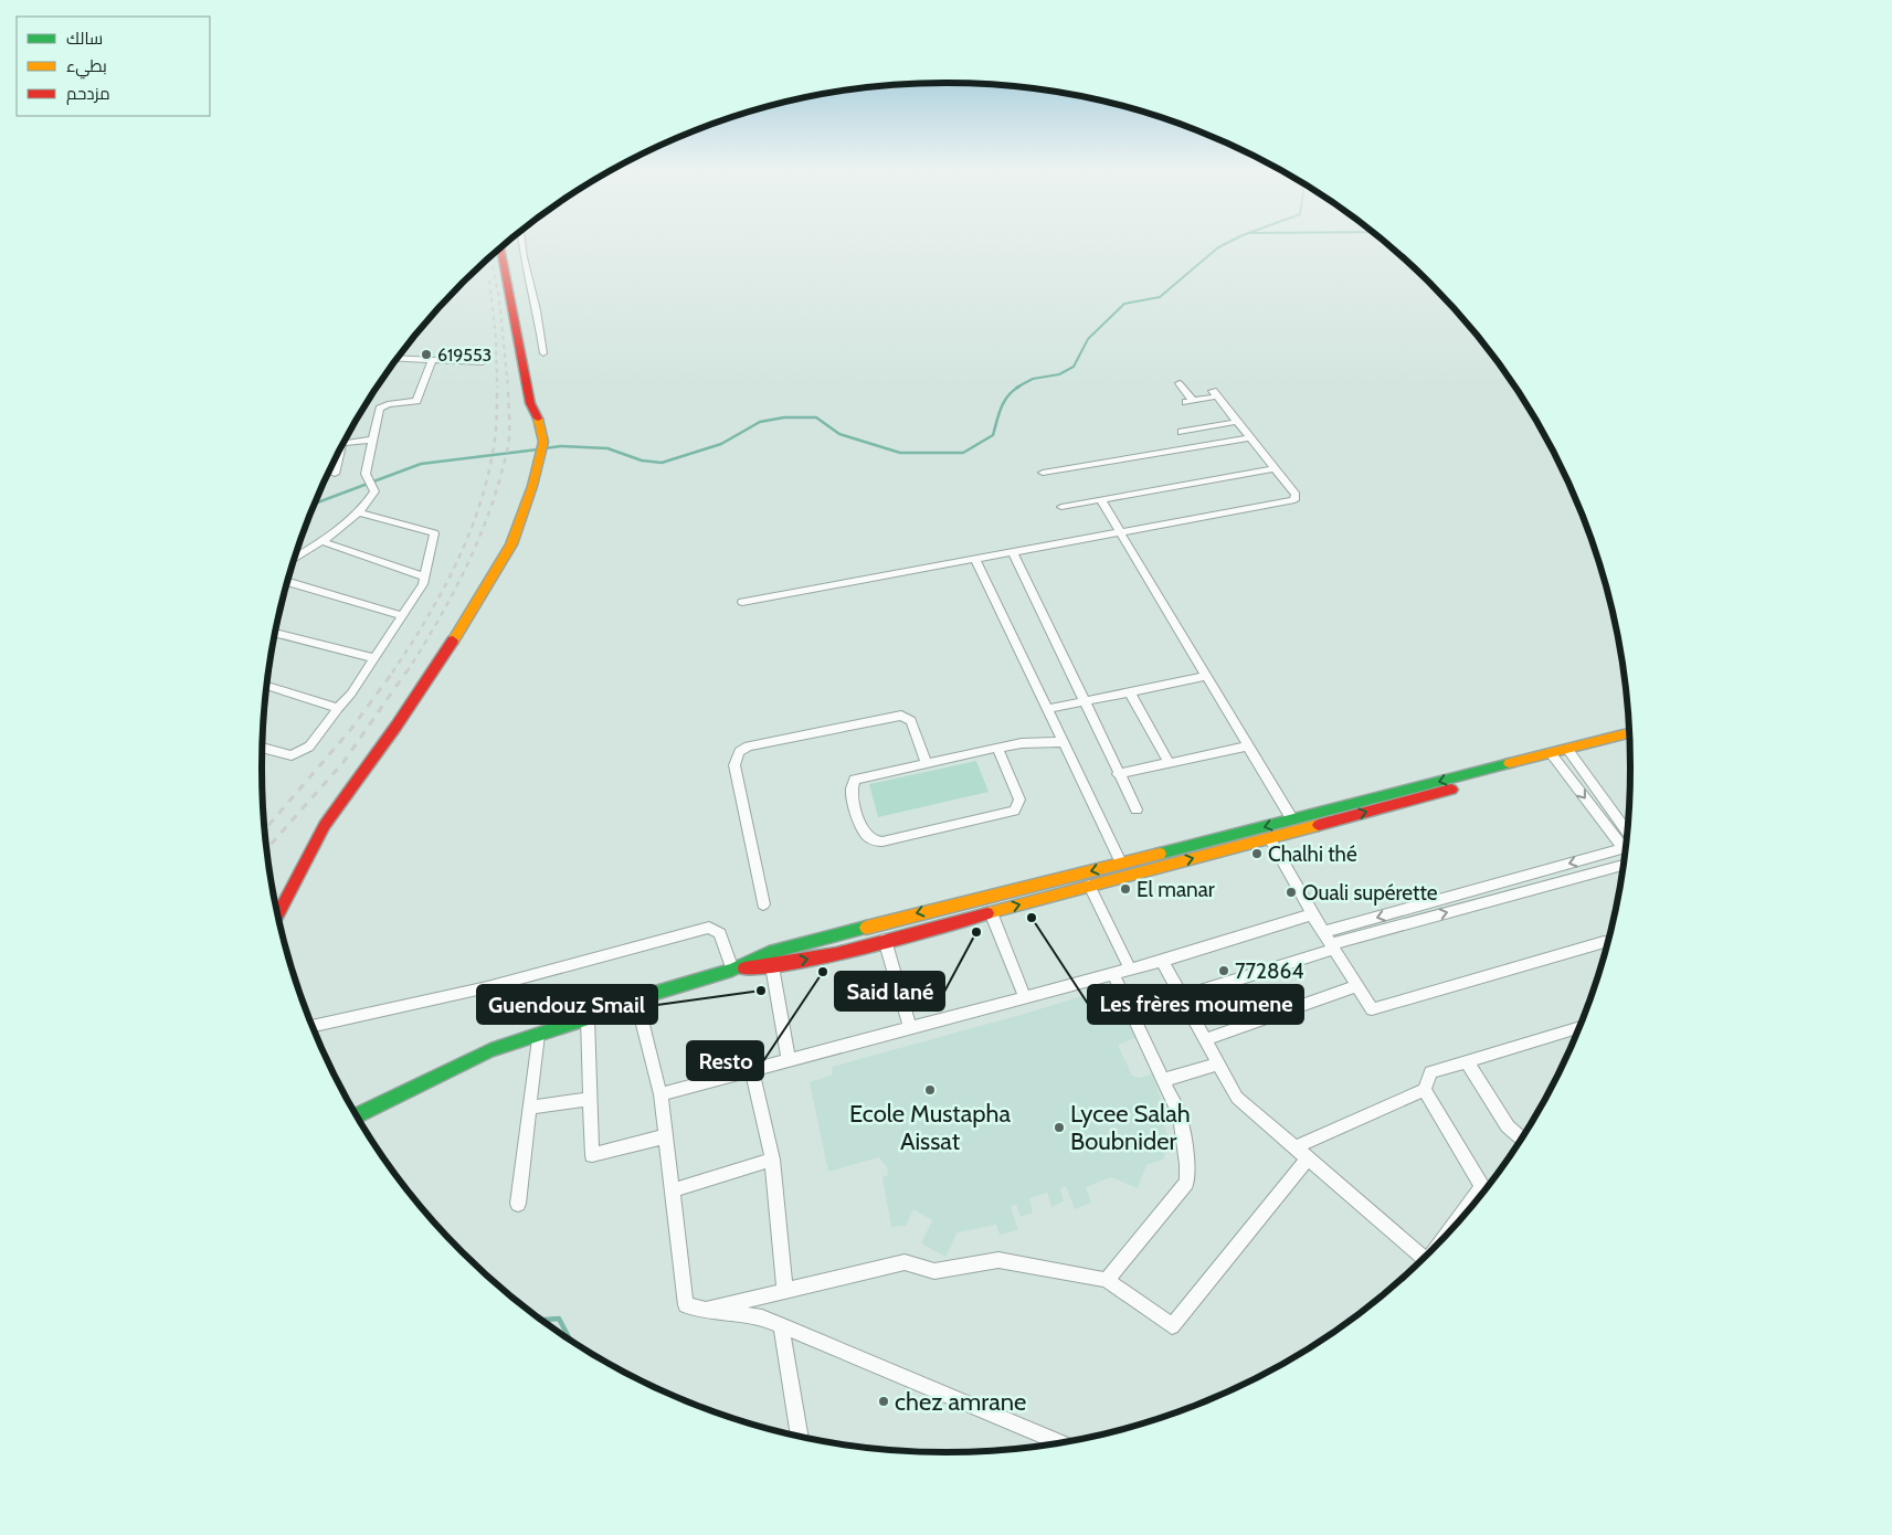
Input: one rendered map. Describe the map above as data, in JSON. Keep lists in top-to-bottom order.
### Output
{
  "places": [
    "619553",
    "Chalhi thé",
    "El manar",
    "Ouali supérette",
    "Les frères moumene",
    "Said lané",
    "772864",
    "Resto",
    "Guendouz Smail",
    "Ecole Mustapha Aissat",
    "Lycee Salah Boubnider",
    "chez amrane"
  ],
  "legend": ["سالك", "بطيء", "مزدحم"]
}
